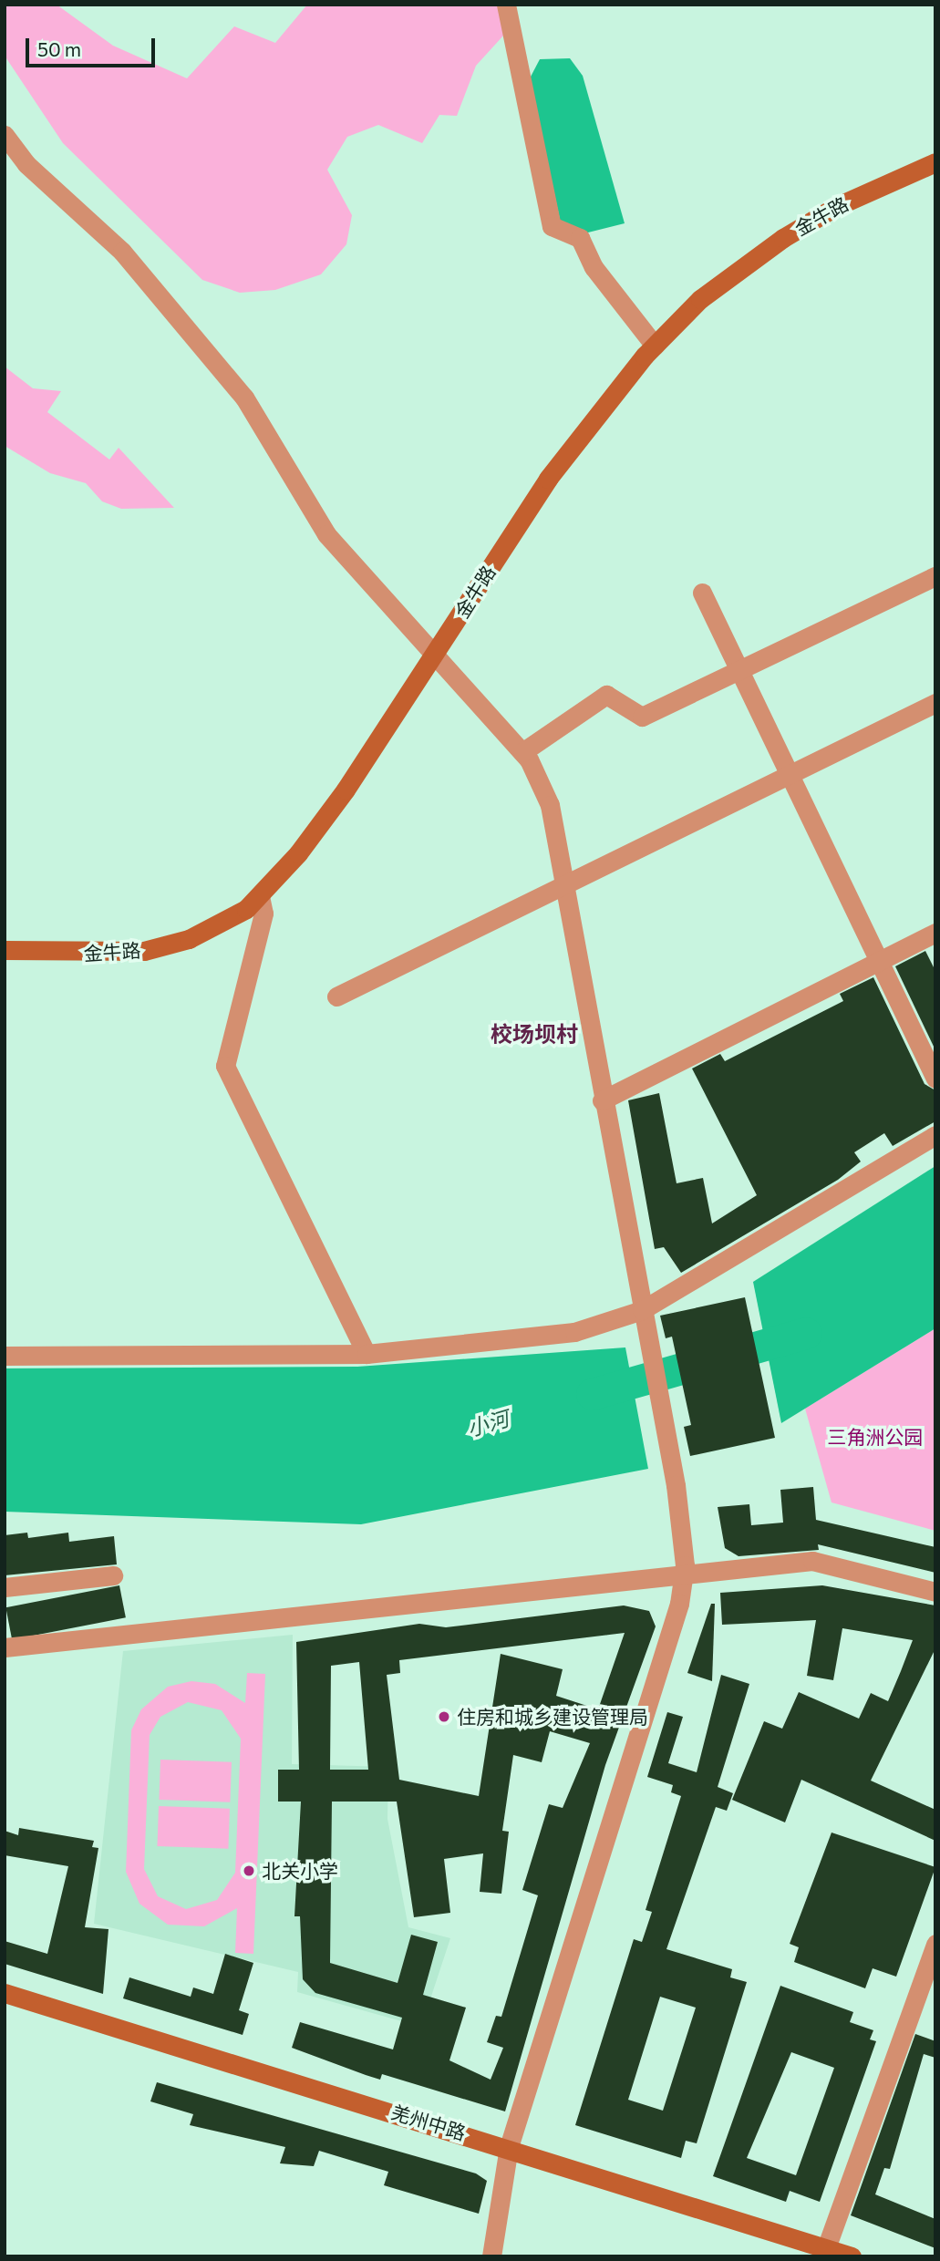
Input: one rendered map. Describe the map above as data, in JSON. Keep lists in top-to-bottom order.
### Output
{
  "streets": {
    "main road": ["金牛路", "羌州中路"]
  },
  "districts": ["校场坝村"],
  "water": ["小河"],
  "parks": ["三角洲公园"],
  "places": ["住房和城乡建设管理局", "北关小学"],
  "scale_bar": "50 m"
}
